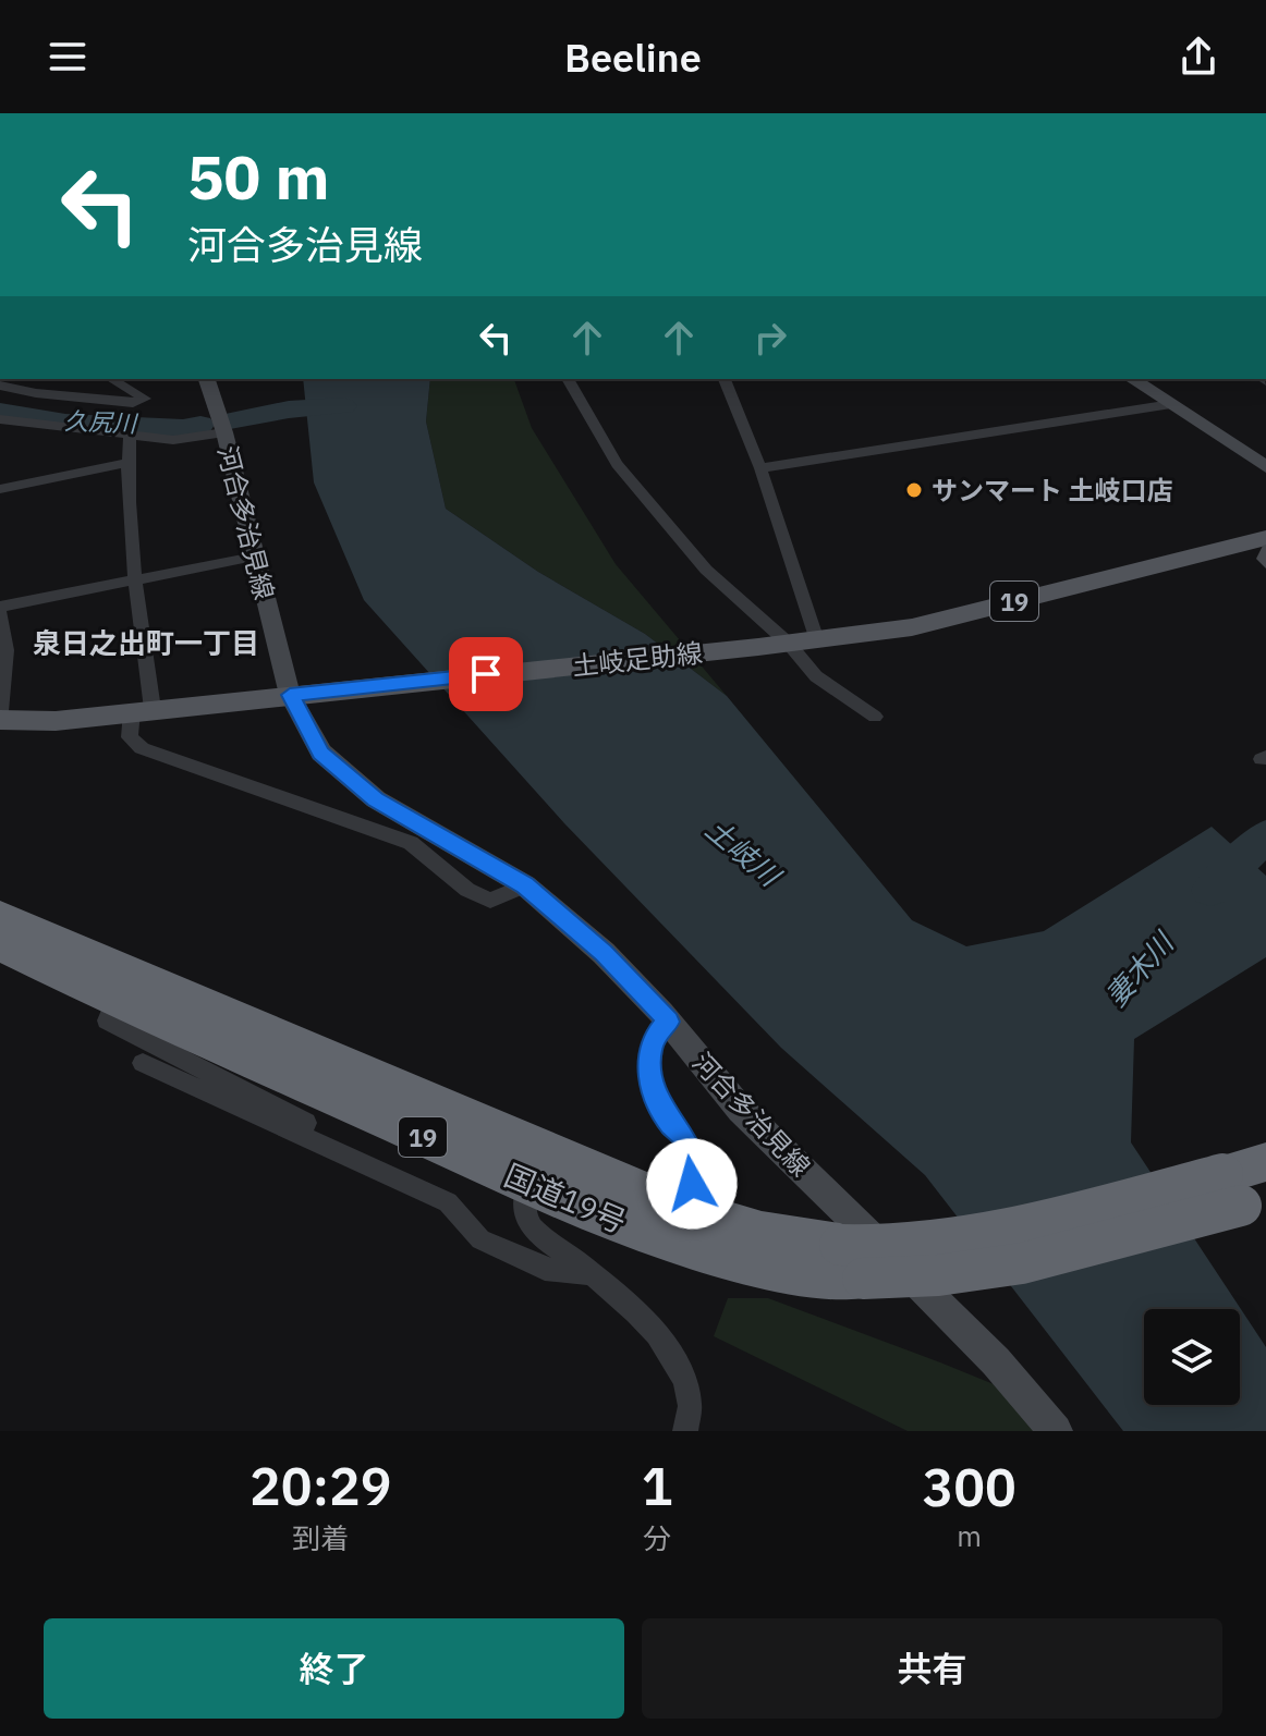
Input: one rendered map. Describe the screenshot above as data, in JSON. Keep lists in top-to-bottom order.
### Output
{
  "streets": {
    "highway": ["19", "国道19号"],
    "main road": ["河合多治見線", "土岐足助線"]
  },
  "crossings": [
    ["河合多治見線", "土岐足助線"]
  ],
  "districts": ["泉日之出町一丁目"],
  "water": ["久尻川", "土岐川", "妻木川"],
  "places": ["サンマート 土岐口店"],
  "page": {
    "header": "Beeline",
    "turn": ["50 m", "河合多治見線"],
    "eta": [
      "20:29",
      "到着",
      "1",
      "分",
      "300",
      "m"
    ],
    "buttons": ["終了", "共有"]
  }
}
